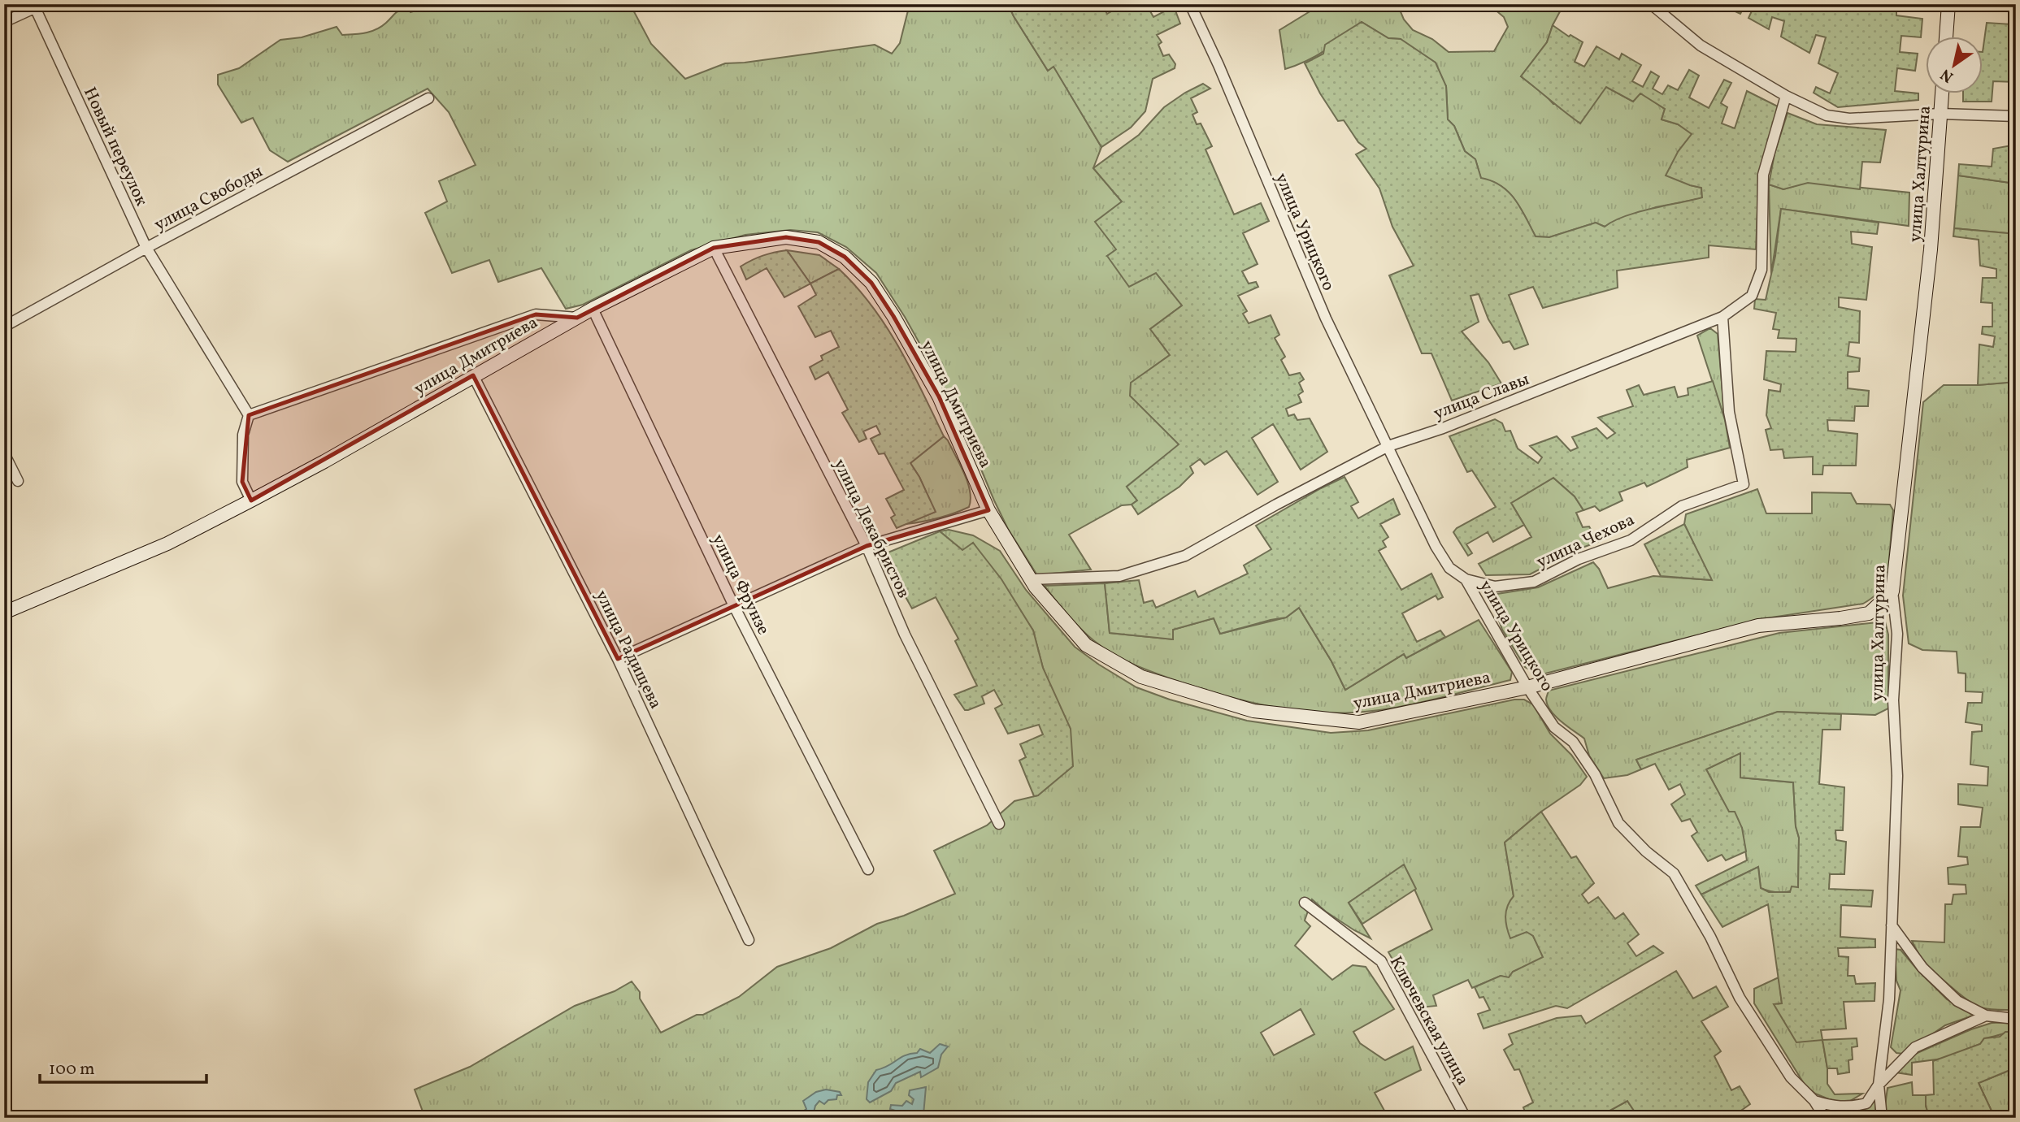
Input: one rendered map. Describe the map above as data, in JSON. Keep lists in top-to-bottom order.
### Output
{
  "streets": {
    "street": [
      "Новый переулок",
      "улица Халтурина",
      "улица Свободы",
      "улица Урицкого",
      "улица Дмитриева",
      "улица Славы",
      "улица Декабристов",
      "улица Чехова",
      "улица Фрунзе",
      "улица Радищева",
      "Ключевская улица"
    ]
  },
  "crossings": [
    ["Новый переулок", "улица Свободы"],
    ["улица Халтурина", "улица Дмитриева"],
    ["улица Урицкого", "улица Дмитриева"],
    ["улица Урицкого", "улица Славы"],
    ["улица Урицкого", "улица Чехова"],
    ["улица Дмитриева", "улица Славы"],
    ["улица Дмитриева", "улица Декабристов"],
    ["улица Дмитриева", "улица Фрунзе"],
    ["улица Дмитриева", "улица Радищева"],
    ["улица Славы", "улица Чехова"]
  ],
  "scale_bar": "100 m",
  "north": "bottom left"
}
